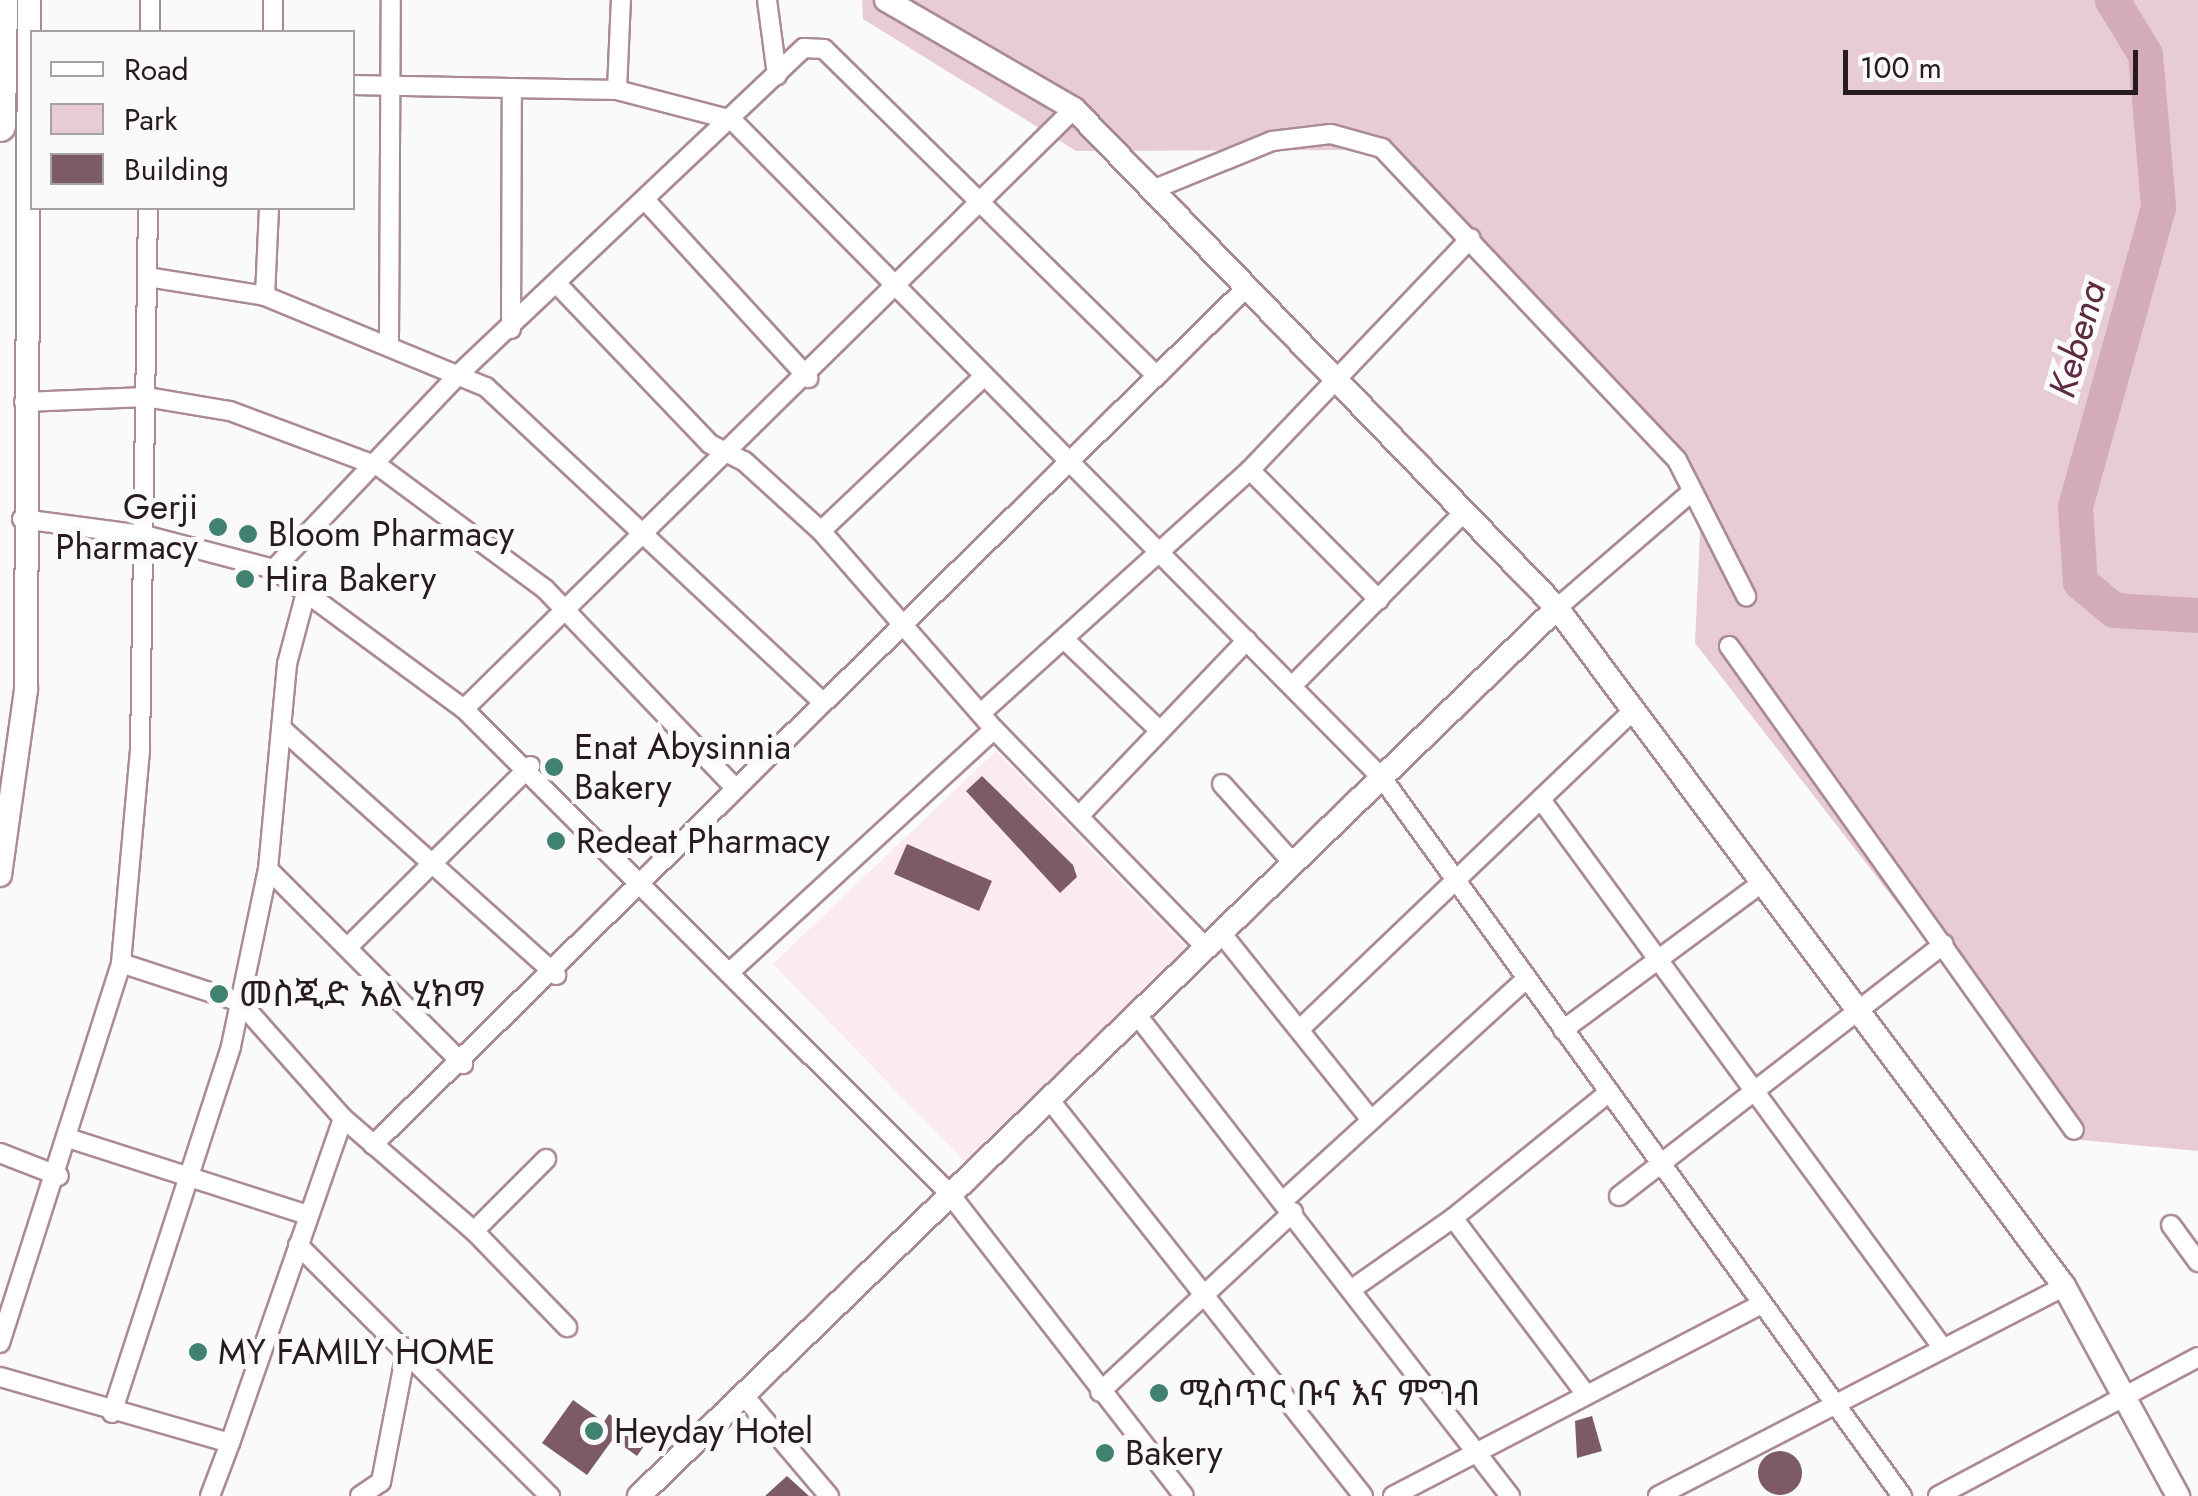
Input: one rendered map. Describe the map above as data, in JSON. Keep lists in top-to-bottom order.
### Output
{
  "water": ["Kebena"],
  "places": [
    "Gerji Pharmacy",
    "Bloom Pharmacy",
    "Hira Bakery",
    "Enat Abysinnia Bakery",
    "Redeat Pharmacy",
    "መስጂድ አል ሂክማ",
    "MY FAMILY HOME",
    "ሚስጥር ቡና እና ምግብ",
    "Heyday Hotel",
    "Bakery"
  ],
  "legend": ["Road", "Park", "Building"],
  "scale_bar": "100 m"
}
